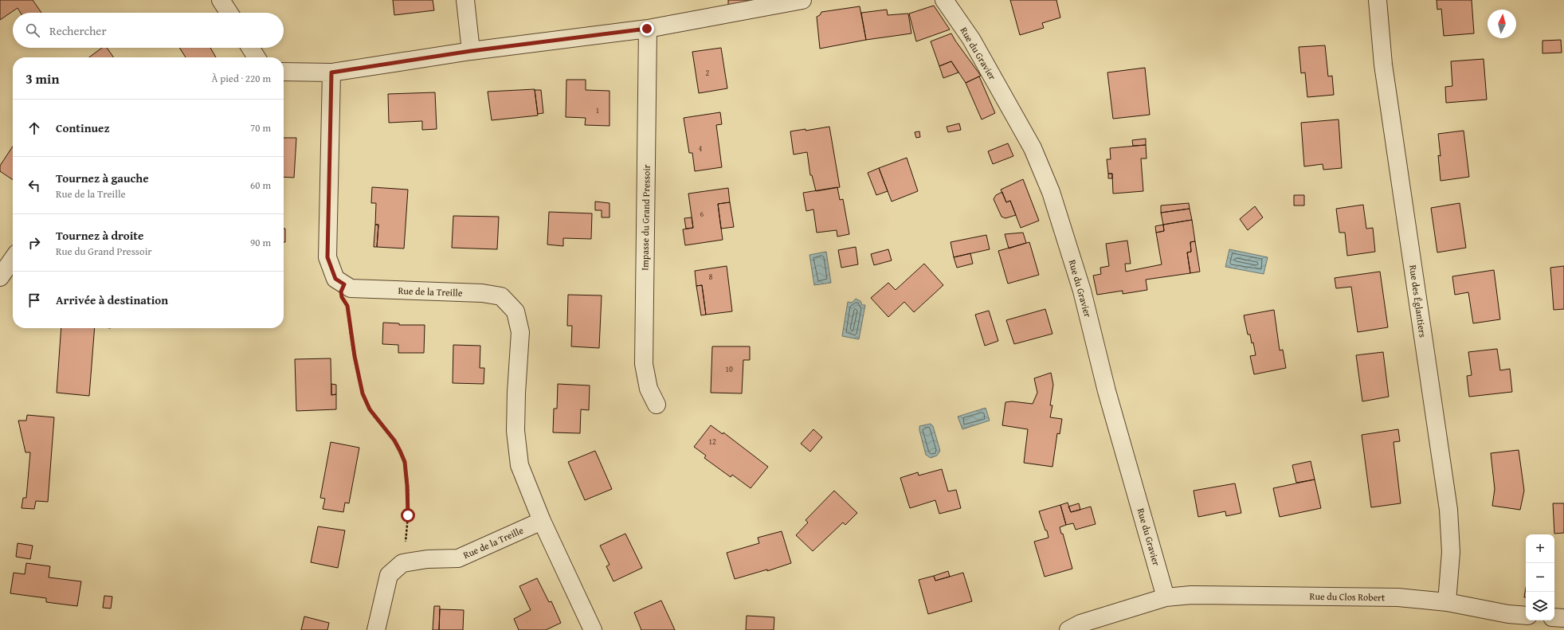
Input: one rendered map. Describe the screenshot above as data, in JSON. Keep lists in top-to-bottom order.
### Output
{
  "streets": {
    "street": [
      "Rue du Gravier",
      "Impasse du Grand Pressoir",
      "Rue de la Treille",
      "Rue des Églantiers",
      "Rue du Clos Robert"
    ]
  },
  "crossings": [
    ["Rue du Gravier", "Rue du Clos Robert"],
    ["Rue des Églantiers", "Rue du Clos Robert"]
  ],
  "house_numbers": [
    "2",
    "1",
    "4",
    "6",
    "8",
    "10",
    "12"
  ],
  "north": "top",
  "page": {
    "search": "Rechercher",
    "heading": ["3 min", "À pied · 220 m"],
    "list": [
      ["Continuez", "70 m"],
      ["Tournez à gauche", "Rue de la Treille", "60 m"],
      ["Tournez à droite", "Rue du Grand Pressoir", "90 m"],
      "Arrivée à destination"
    ],
    "map_buttons": ["+", "−"]
  }
}
